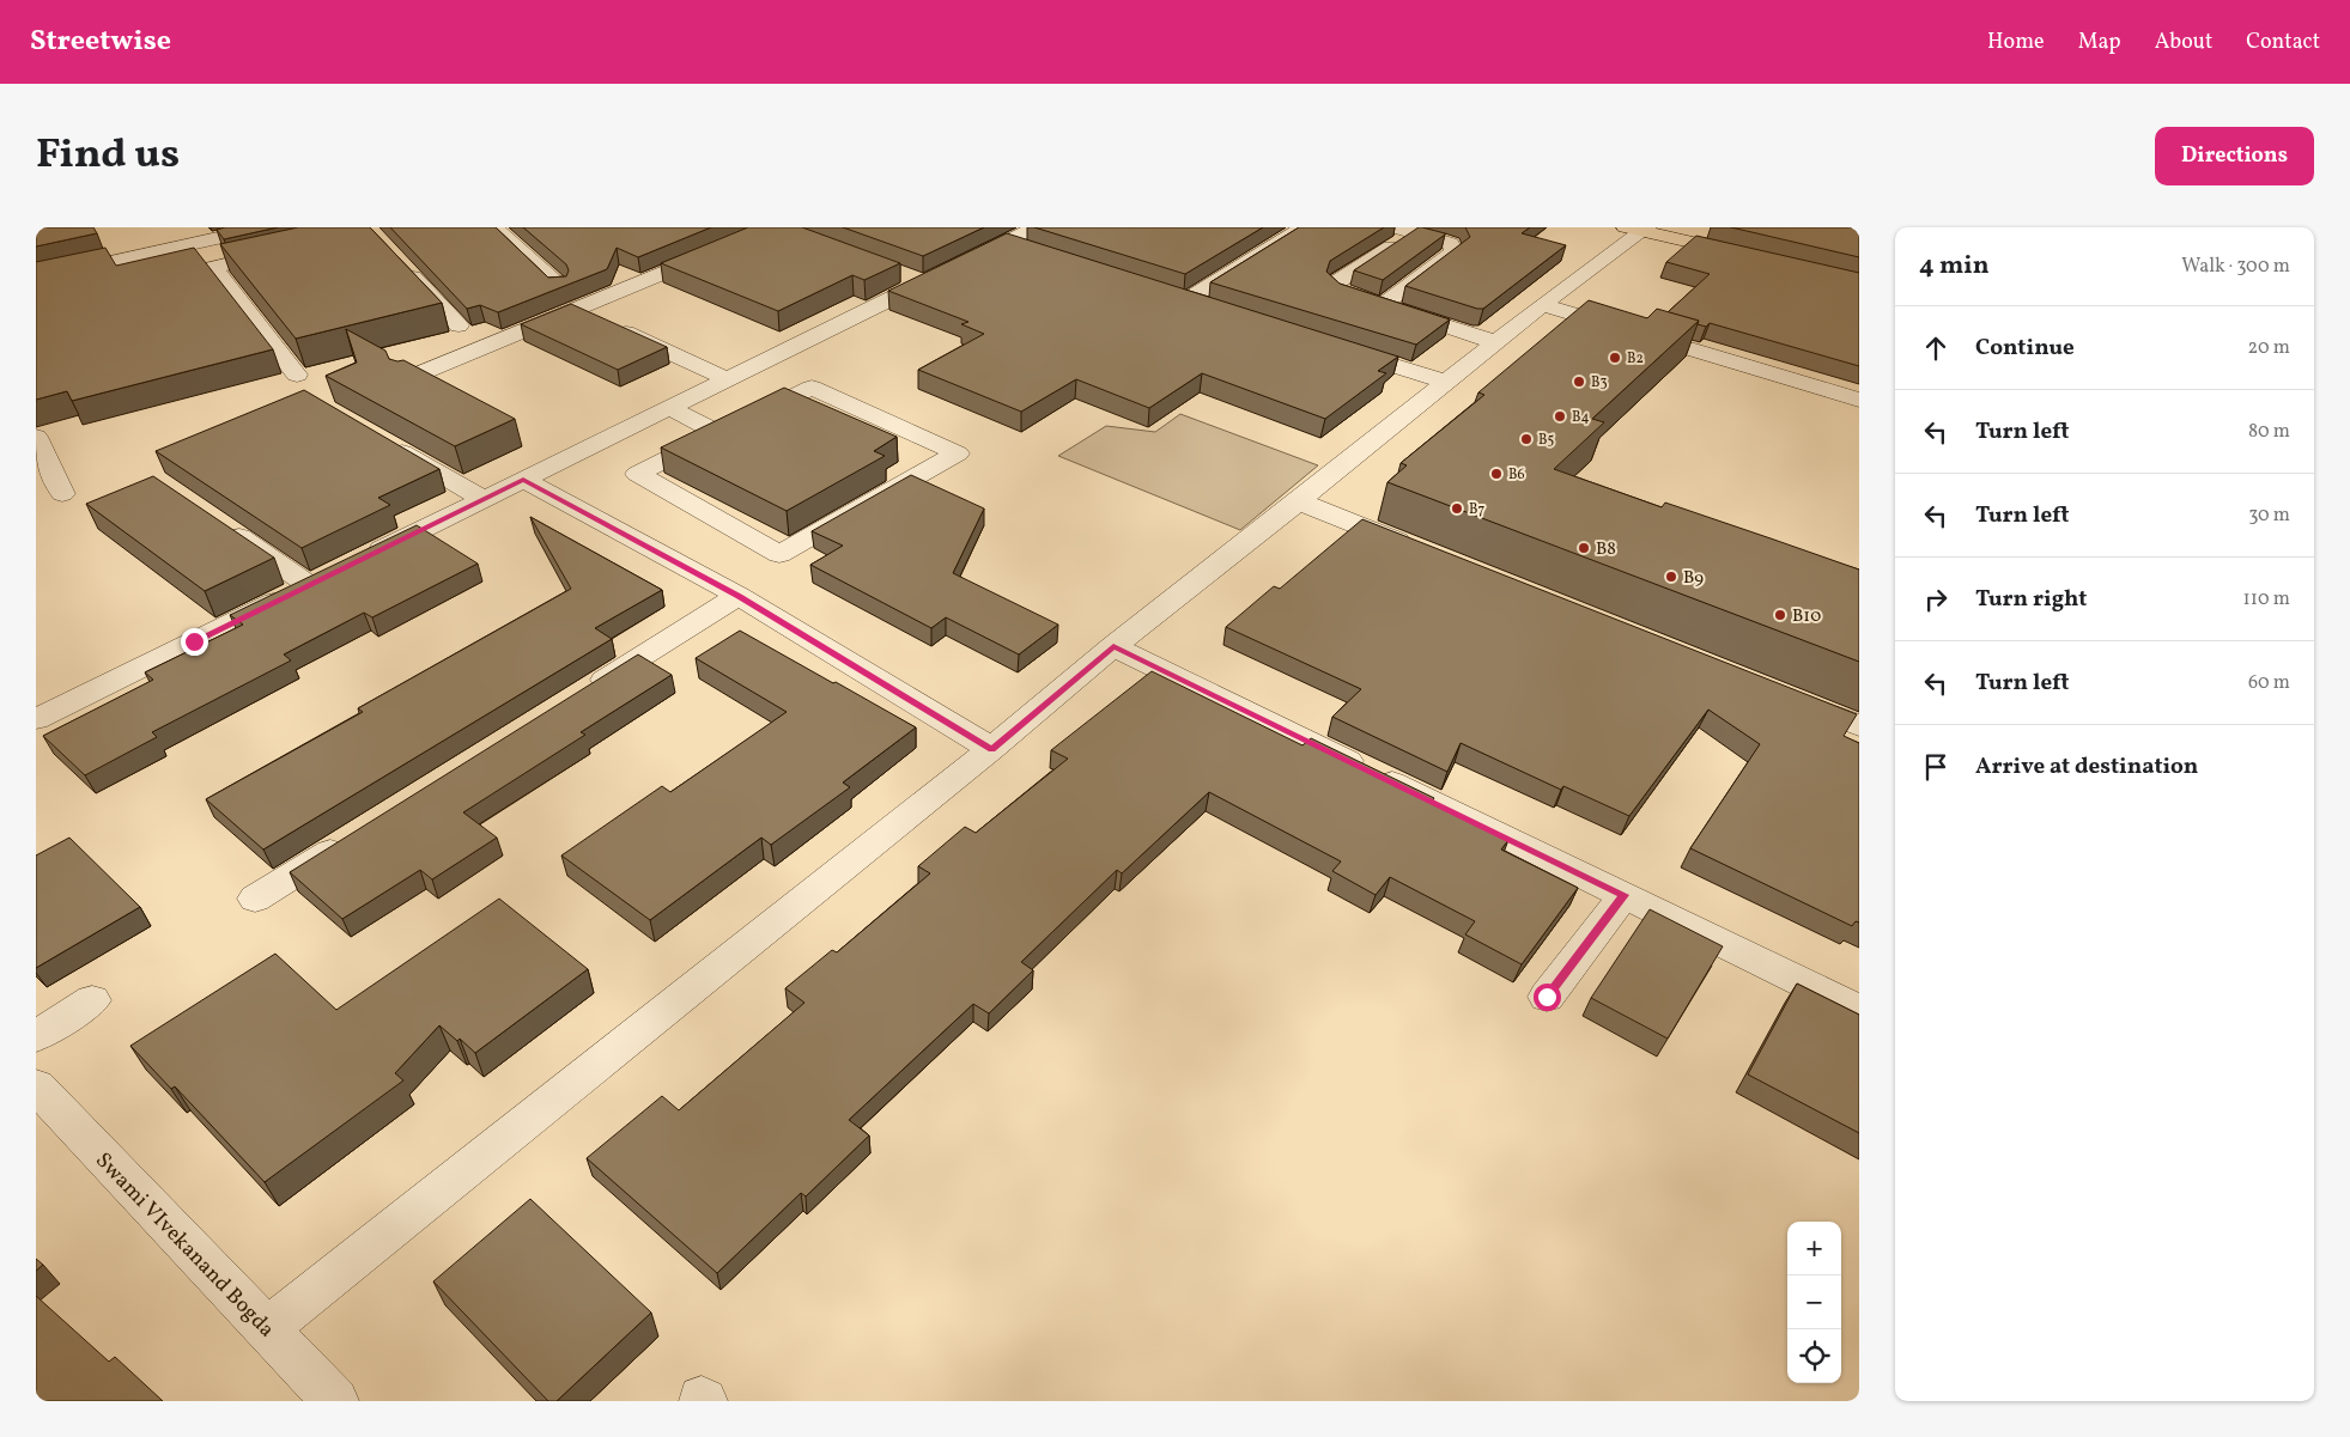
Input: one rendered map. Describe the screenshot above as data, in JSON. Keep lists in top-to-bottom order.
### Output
{
  "streets": {
    "street": ["Swami VIvekanand Bogda"]
  },
  "places": [
    "B2",
    "B3",
    "B4",
    "B5",
    "B6",
    "B7",
    "B8",
    "B9",
    "B10"
  ],
  "page": {
    "header": "Streetwise",
    "nav": [
      "Home",
      "Map",
      "About",
      "Contact"
    ],
    "title": "Find us",
    "buttons": "Directions",
    "heading": ["4 min", "Walk · 300 m"],
    "list": [
      ["Continue", "20 m"],
      ["Turn left", "80 m"],
      ["Turn left", "30 m"],
      ["Turn right", "110 m"],
      ["Turn left", "60 m"],
      "Arrive at destination"
    ],
    "map_buttons": ["+", "−"]
  }
}
